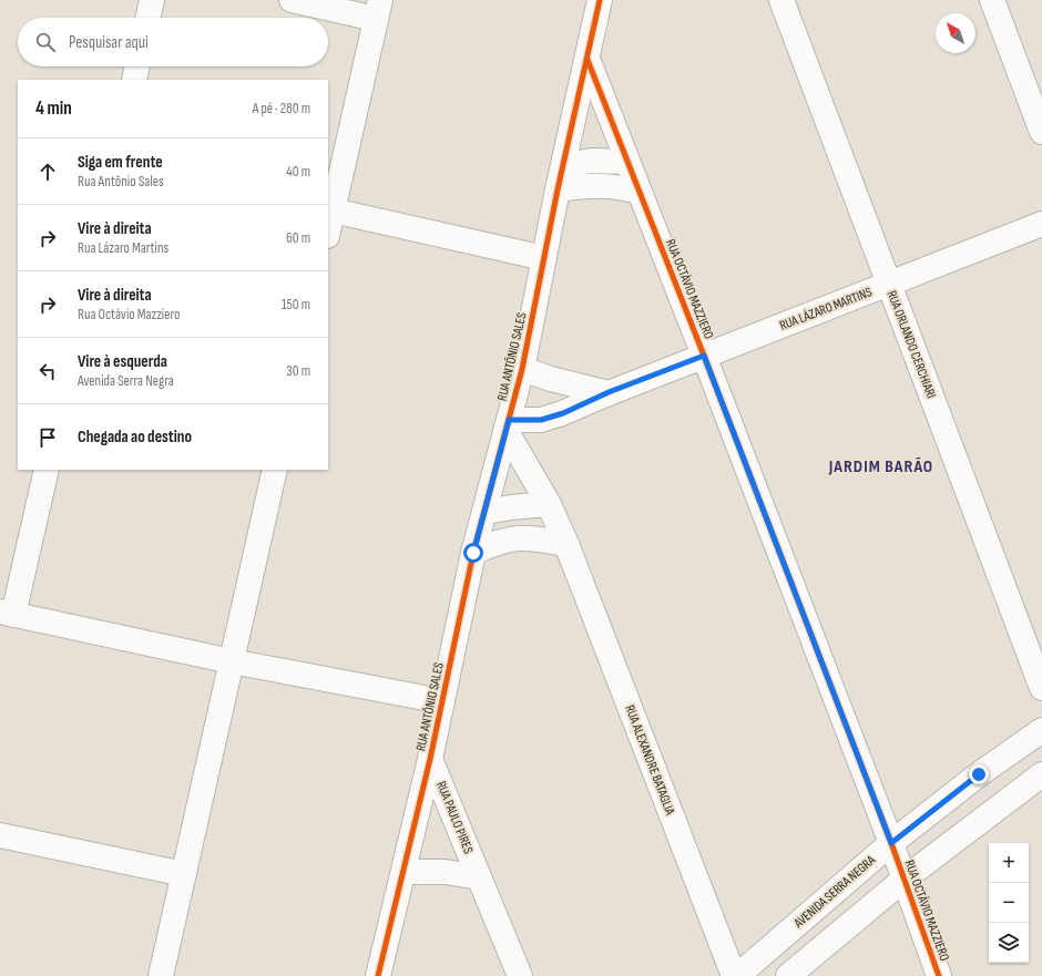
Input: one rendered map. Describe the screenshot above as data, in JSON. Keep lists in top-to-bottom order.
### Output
{
  "streets": {
    "street": [
      "RUA OCTÁVIO MAZZIERO",
      "RUA LÁZARO MARTINS",
      "RUA ORLANDO CERCHIARI",
      "RUA ANTÔNIO SALES",
      "RUA ALEXANDRE BATAGLIA",
      "RUA PAULO PIRES",
      "AVENIDA SERRA NEGRA"
    ]
  },
  "crossings": [
    ["RUA OCTÁVIO MAZZIERO", "RUA LÁZARO MARTINS"],
    ["RUA OCTÁVIO MAZZIERO", "RUA ANTÔNIO SALES"],
    ["RUA OCTÁVIO MAZZIERO", "AVENIDA SERRA NEGRA"],
    ["RUA LÁZARO MARTINS", "RUA ORLANDO CERCHIARI"],
    ["RUA LÁZARO MARTINS", "RUA ANTÔNIO SALES"],
    ["RUA LÁZARO MARTINS", "RUA ALEXANDRE BATAGLIA"],
    ["RUA ANTÔNIO SALES", "RUA ALEXANDRE BATAGLIA"],
    ["RUA ANTÔNIO SALES", "RUA PAULO PIRES"],
    ["RUA ALEXANDRE BATAGLIA", "AVENIDA SERRA NEGRA"]
  ],
  "districts": ["JARDIM BARÃO"],
  "north": "top left",
  "page": {
    "search": "Pesquisar aqui",
    "heading": ["4 min", "A pé · 280 m"],
    "list": [
      ["Siga em frente", "Rua Antônio Sales", "40 m"],
      ["Vire à direita", "Rua Lázaro Martins", "60 m"],
      ["Vire à direita", "Rua Octávio Mazziero", "150 m"],
      ["Vire à esquerda", "Avenida Serra Negra", "30 m"],
      "Chegada ao destino"
    ],
    "map_buttons": ["+", "−"]
  }
}
